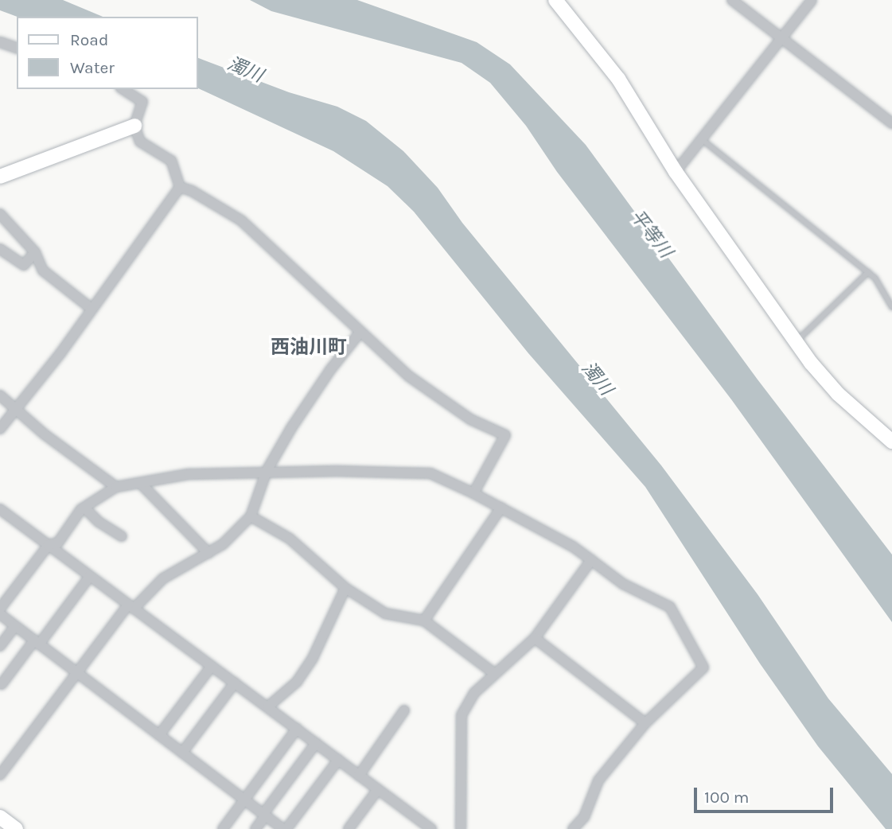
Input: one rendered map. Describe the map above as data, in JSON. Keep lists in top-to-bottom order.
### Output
{
  "districts": ["西油川町"],
  "water": ["濁川", "平等川"],
  "legend": ["Road", "Water"],
  "scale_bar": "100 m"
}
